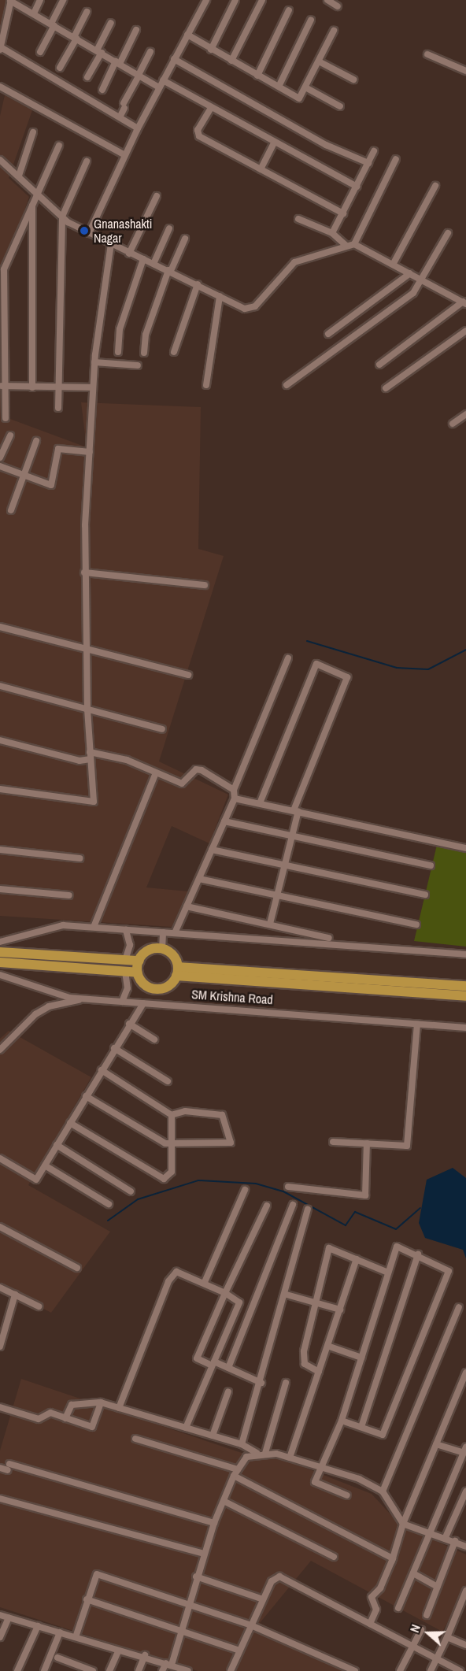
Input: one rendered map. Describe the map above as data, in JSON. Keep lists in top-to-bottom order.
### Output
{
  "streets": {
    "highway": ["SM Krishna Road"]
  },
  "places": ["Gnanashakti Nagar"],
  "north": "left"
}
